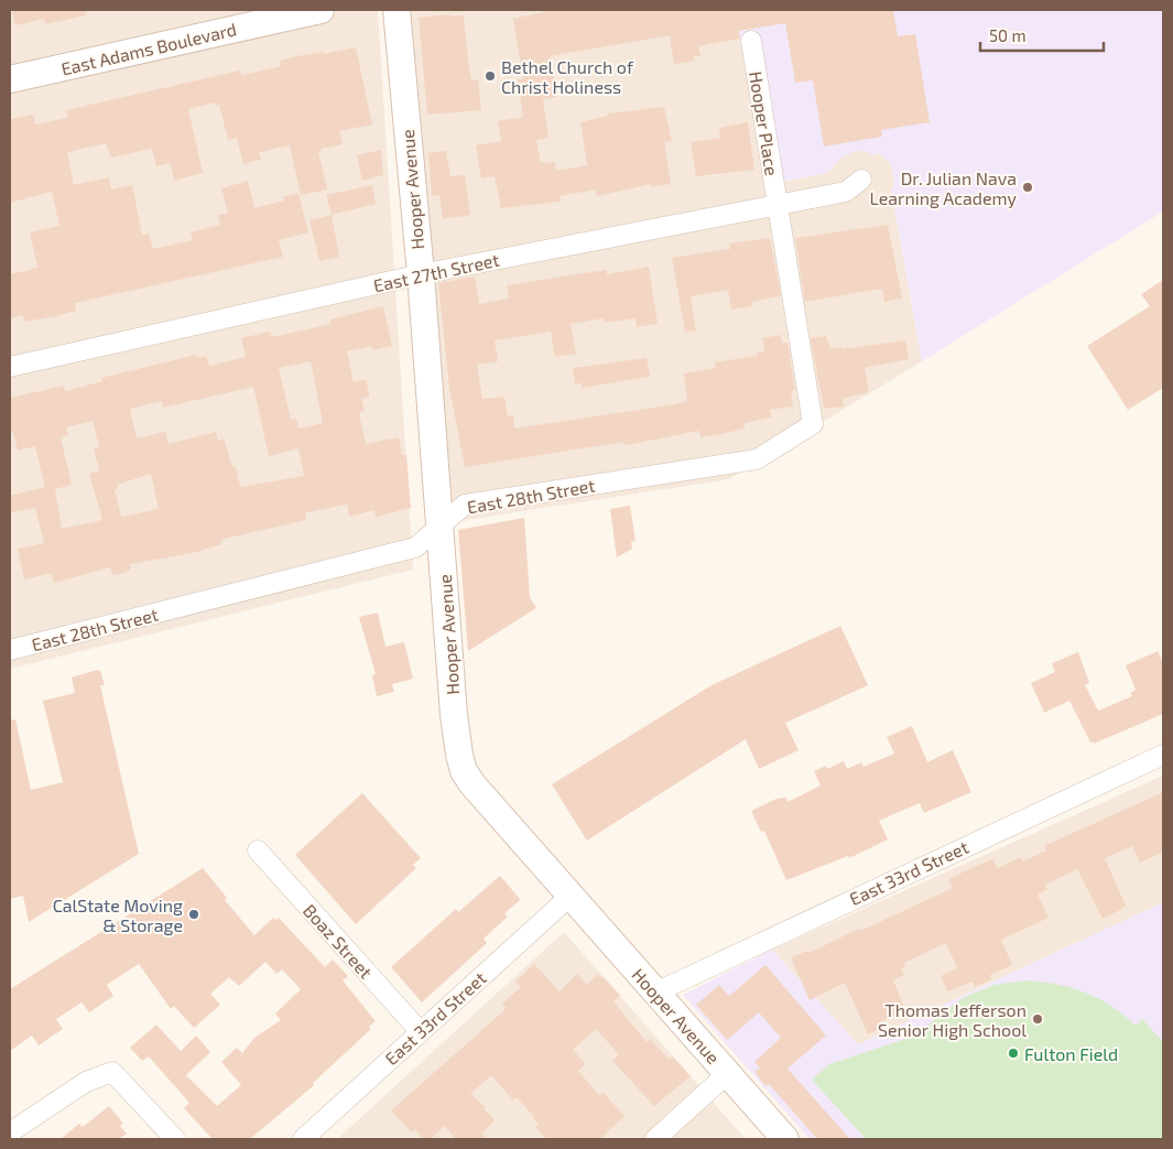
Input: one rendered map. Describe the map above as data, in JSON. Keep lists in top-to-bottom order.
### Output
{
  "streets": {
    "street": [
      "East Adams Boulevard",
      "Hooper Place",
      "Hooper Avenue",
      "East 27th Street",
      "East 28th Street",
      "East 33rd Street",
      "Boaz Street"
    ]
  },
  "crossings": [
    ["Hooper Place", "East 27th Street"],
    ["Hooper Place", "East 28th Street"],
    ["Hooper Avenue", "East 27th Street"],
    ["Hooper Avenue", "East 28th Street"],
    ["Hooper Avenue", "East 33rd Street"],
    ["East 27th Street", "East 28th Street"],
    ["East 33rd Street", "Boaz Street"]
  ],
  "places": [
    "Bethel Church of Christ Holiness",
    "Dr. Julian Nava Learning Academy",
    "CalState Moving & Storage",
    "Thomas Jefferson Senior High School",
    "Fulton Field"
  ],
  "scale_bar": "50 m"
}
